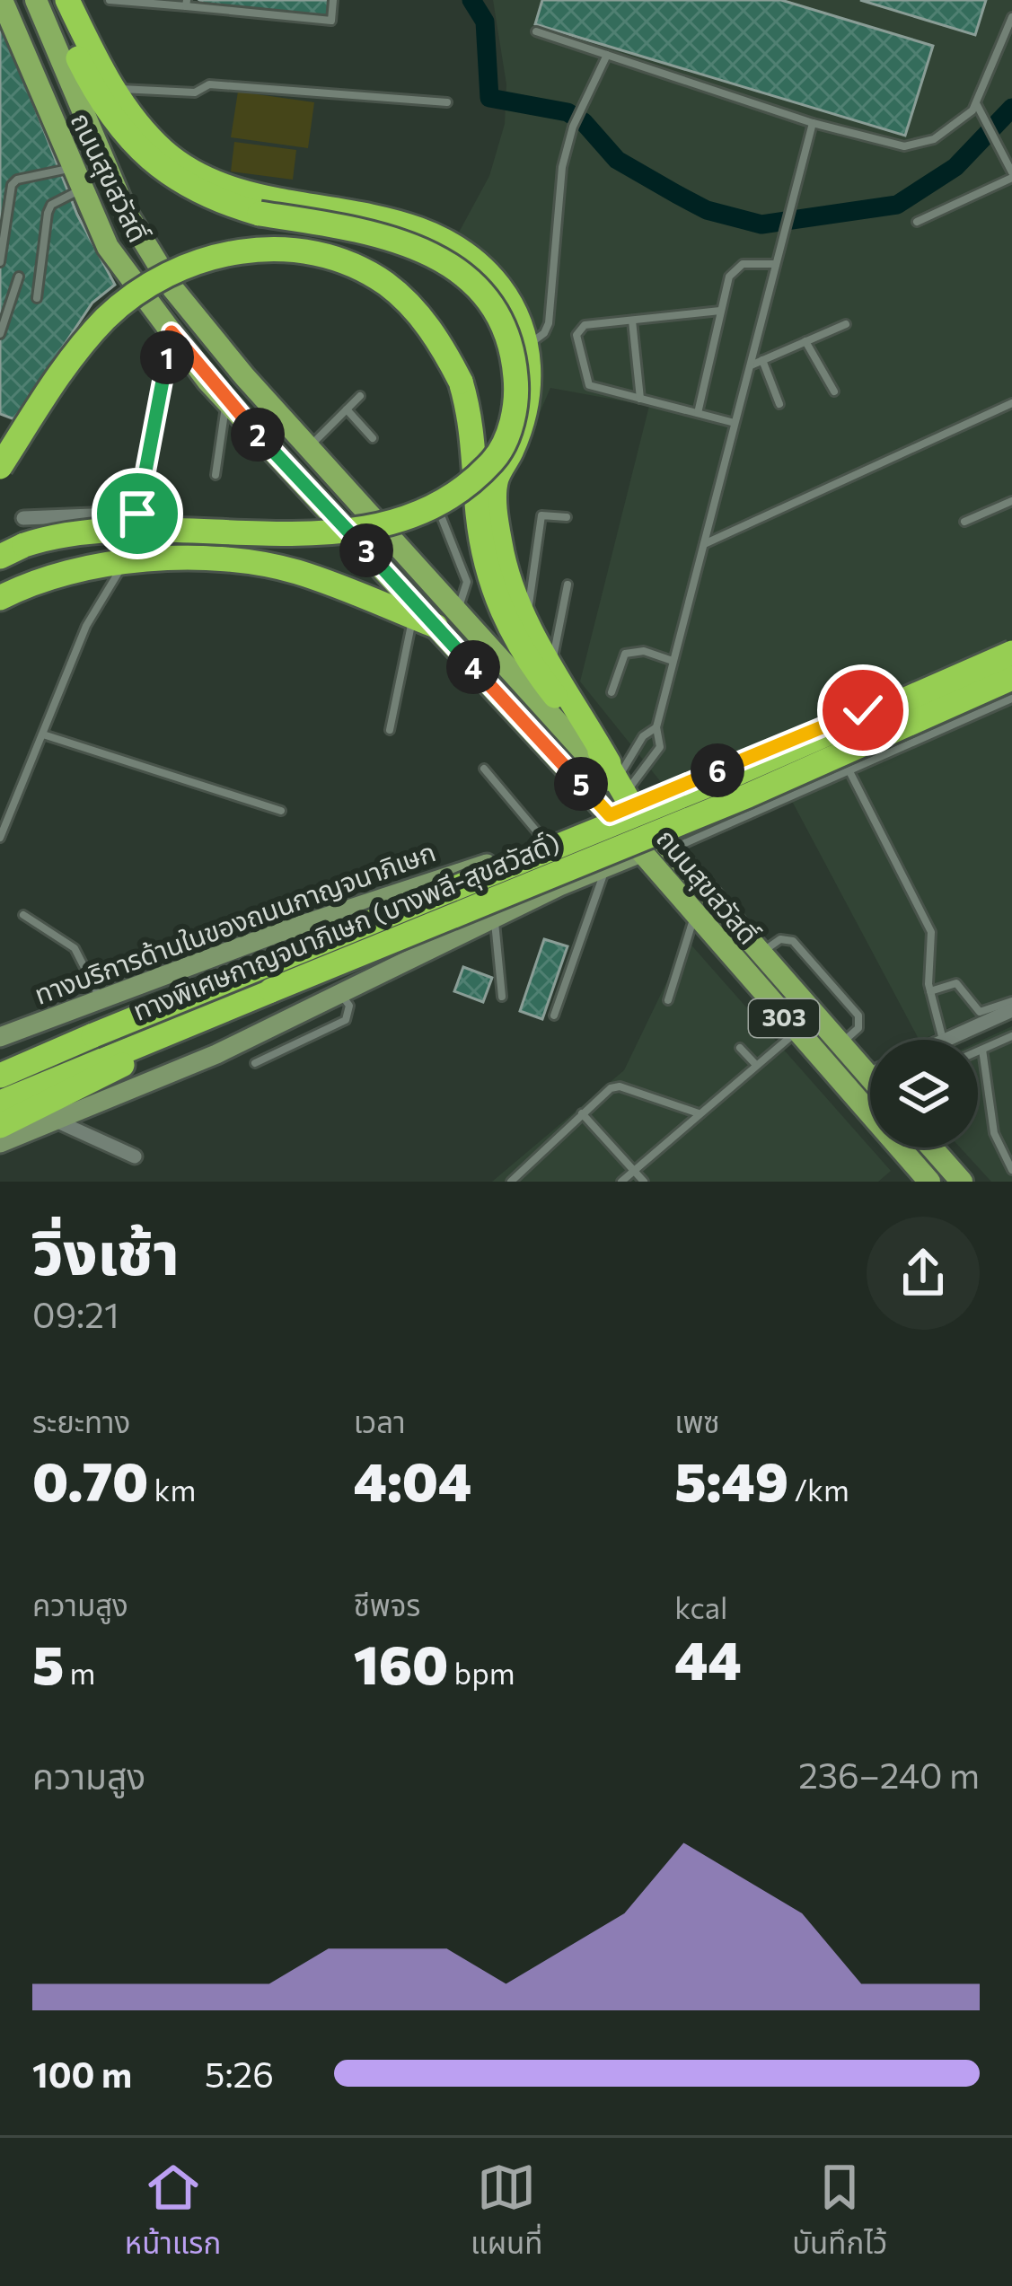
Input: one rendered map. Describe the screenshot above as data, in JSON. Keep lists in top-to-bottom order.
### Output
{
  "streets": {
    "highway": ["ทางพิเศษกาญจนาภิเษก (บางพลี-สุขสวัสดิ์)"],
    "main road": ["ถนนสุขสวัสดิ์", "ทางบริการด้านในของถนนกาญจนาภิเษก", "303"]
  },
  "crossings": [
    ["ถนนสุขสวัสดิ์", "ทางบริการด้านในของถนนกาญจนาภิเษก"]
  ],
  "page": {
    "pins": [
      "1",
      "2",
      "3",
      "4",
      "6",
      "5"
    ],
    "heading": ["วิ่งเช้า", "09:21"],
    "stats": [
      ["ระยะทาง", "0.70 km"],
      ["เวลา", "4:04"],
      ["เพซ", "5:49 /km"],
      ["ความสูง", "5 m"],
      ["ชีพจร", "160 bpm"],
      ["kcal", "44"]
    ],
    "chart": ["ความสูง", "236–240 m"],
    "list": [
      {
        "name": "100 m",
        "note": "5:26"
      }
    ],
    "tabs": ["หน้าแรก", "แผนที่", "บันทึกไว้"]
  }
}
